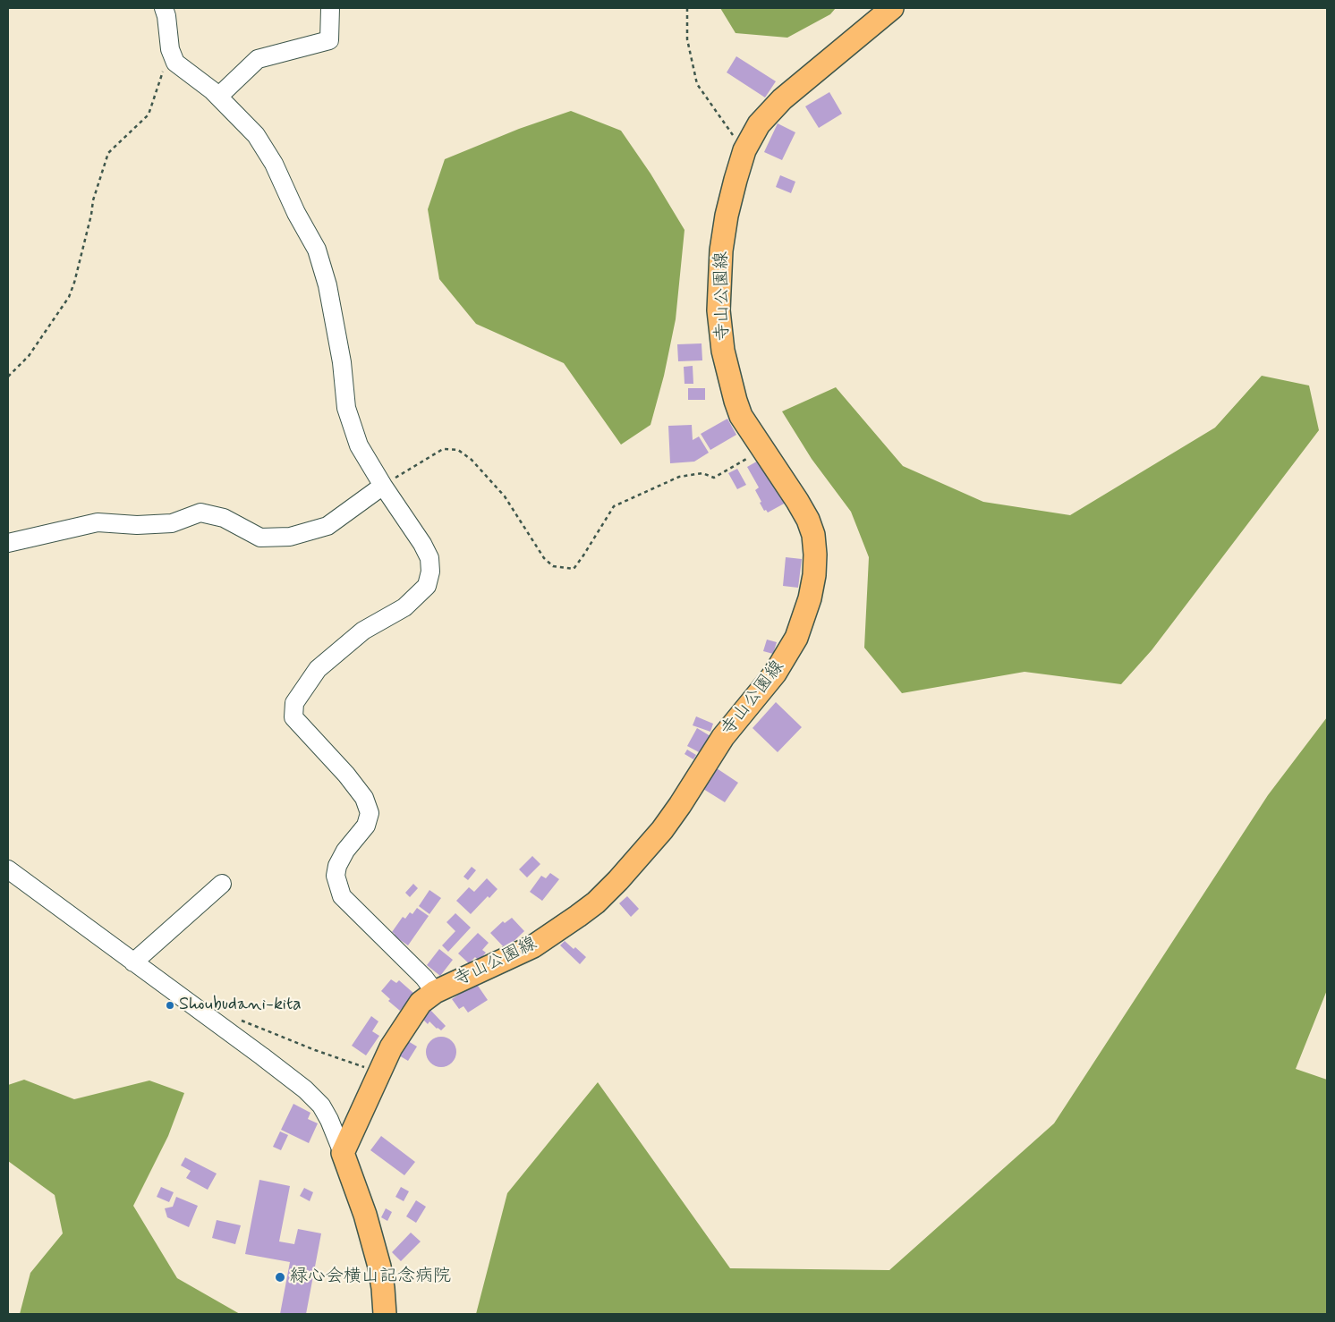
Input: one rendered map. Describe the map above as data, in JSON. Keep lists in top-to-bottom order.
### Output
{
  "streets": {
    "main road": ["寺山公園線"]
  },
  "places": ["Shoubudani-kita", "緑心会横山記念病院"]
}
